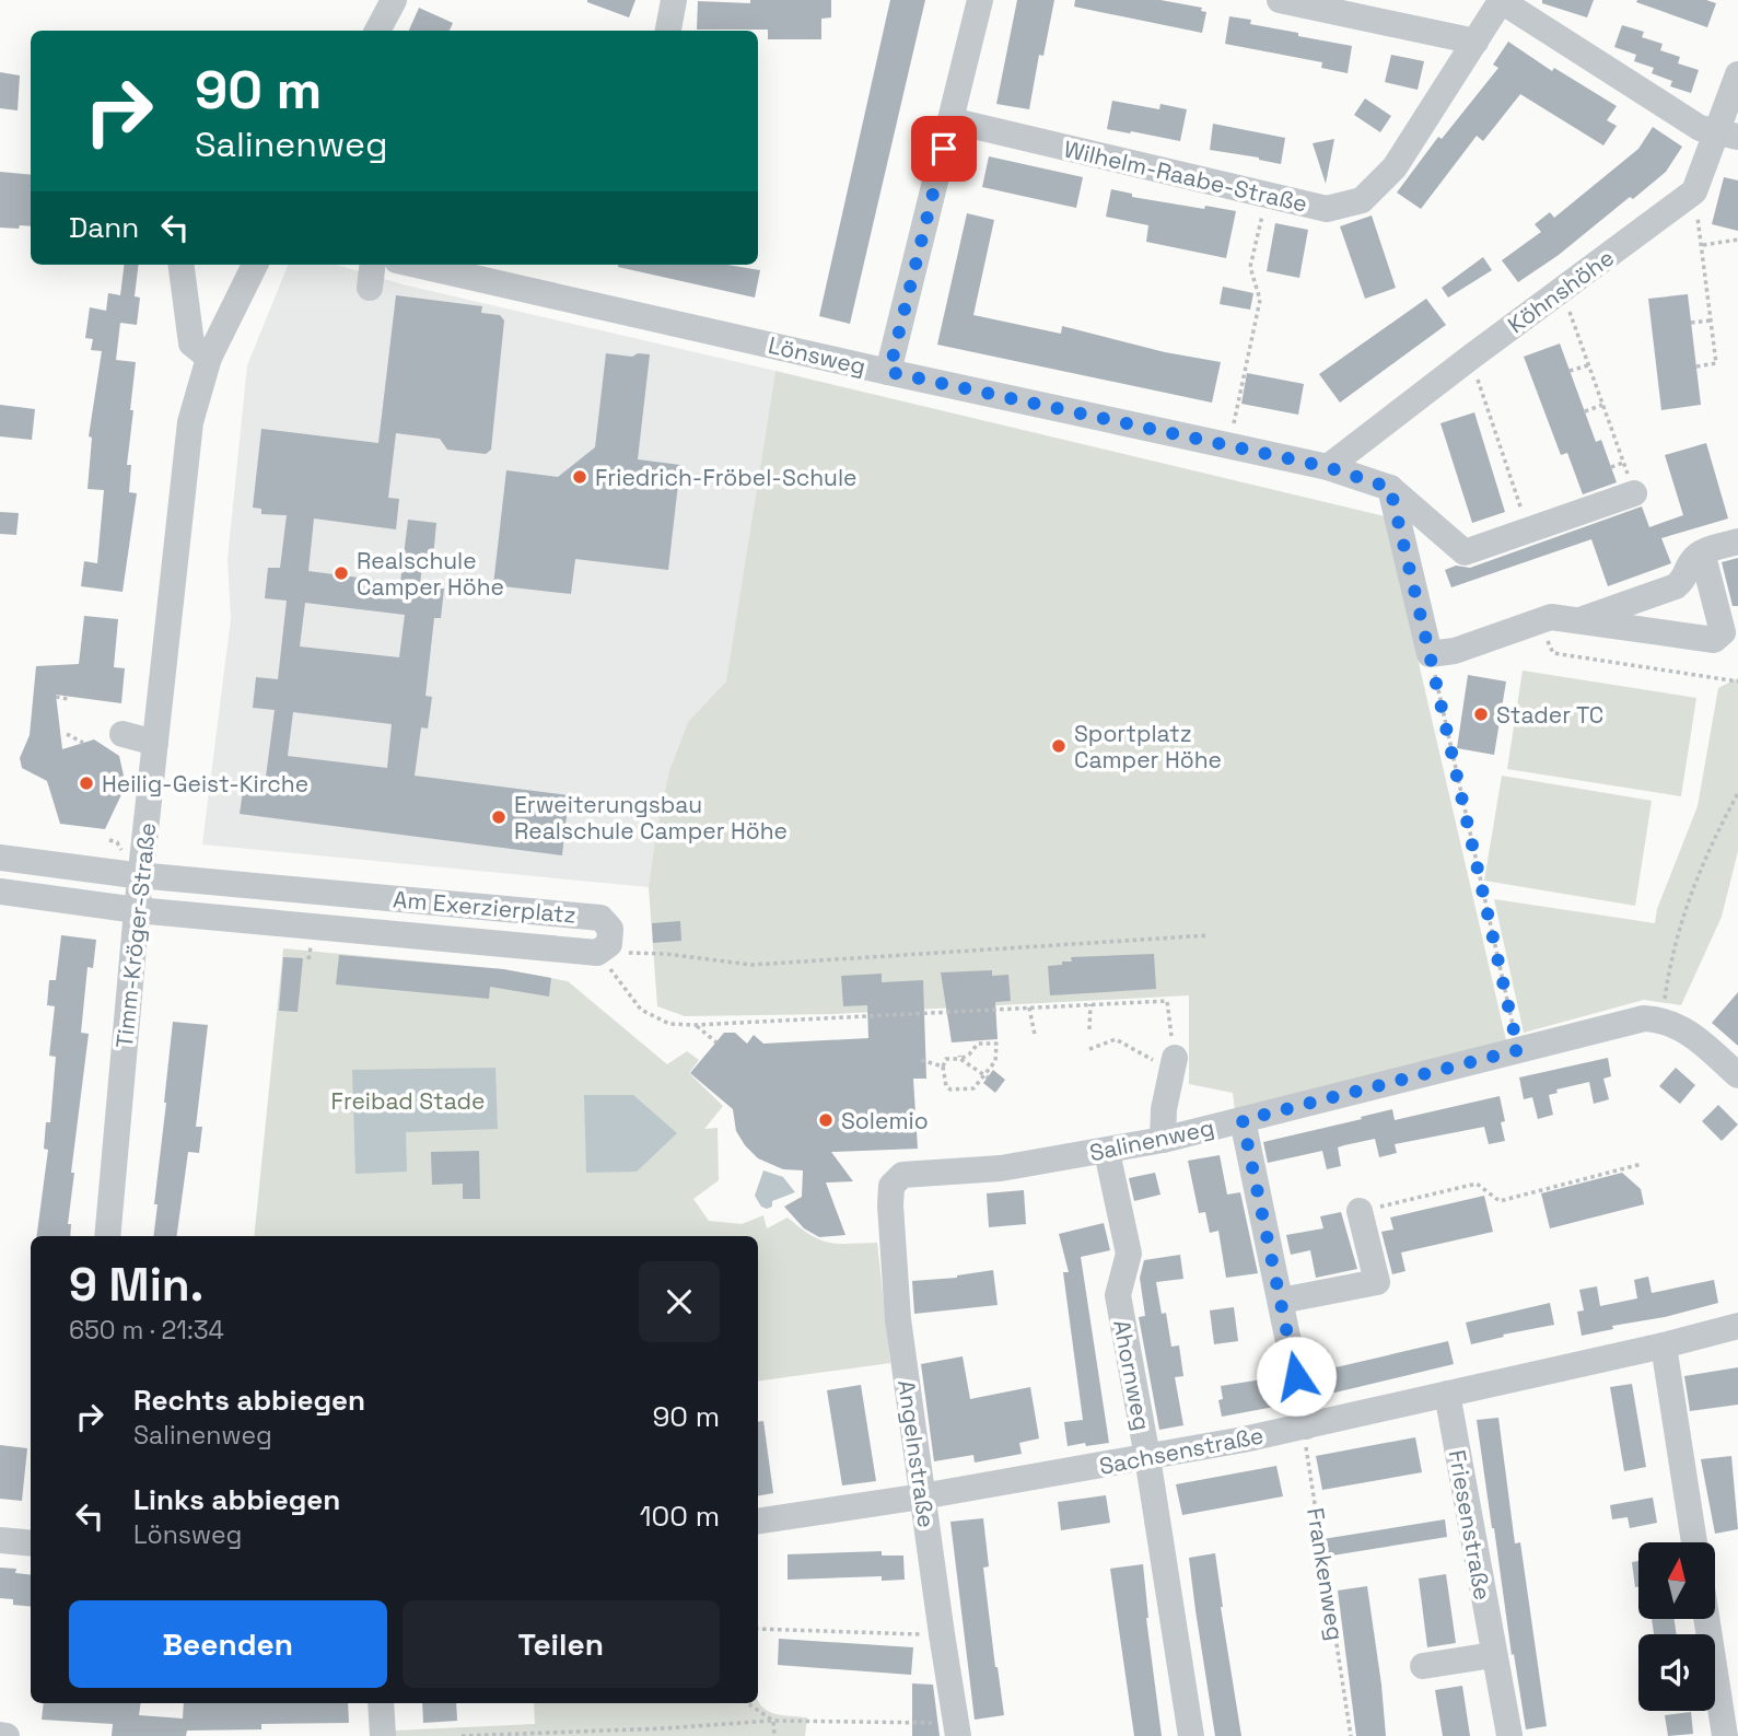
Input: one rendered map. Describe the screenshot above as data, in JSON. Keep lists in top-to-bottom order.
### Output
{
  "streets": {
    "street": [
      "Wilhelm-Raabe-Straße",
      "Köhnshöhe",
      "Lönsweg",
      "Am Exerzierplatz",
      "Timm-Kröger-Straße",
      "Salinenweg",
      "Ahornweg",
      "Sachsenstraße",
      "Angelnstraße",
      "Friesenstraße"
    ],
    "path": ["Frankenweg"]
  },
  "crossings": [
    ["Köhnshöhe", "Lönsweg"],
    ["Am Exerzierplatz", "Timm-Kröger-Straße"],
    ["Salinenweg", "Ahornweg"],
    ["Salinenweg", "Angelnstraße"],
    ["Ahornweg", "Sachsenstraße"],
    ["Sachsenstraße", "Angelnstraße"],
    ["Sachsenstraße", "Friesenstraße"],
    ["Sachsenstraße", "Frankenweg"]
  ],
  "parks": ["Freibad Stade"],
  "places": [
    "Friedrich-Fröbel-Schule",
    "Realschule Camper Höhe",
    "Stader TC",
    "Sportplatz Camper Höhe",
    "Heilig-Geist-Kirche",
    "Erweiterungsbau Realschule Camper Höhe",
    "Solemio"
  ],
  "north": "top",
  "page": {
    "turn": ["90 m", "Salinenweg"],
    "then": "Dann",
    "heading": ["9 Min.", "650 m · 21:34"],
    "list": [
      {
        "name": "Rechts abbiegen",
        "note": "Salinenweg",
        "value": "90 m"
      },
      {
        "name": "Links abbiegen",
        "note": "Lönsweg",
        "value": "100 m"
      }
    ],
    "buttons": ["Beenden", "Teilen"]
  }
}
